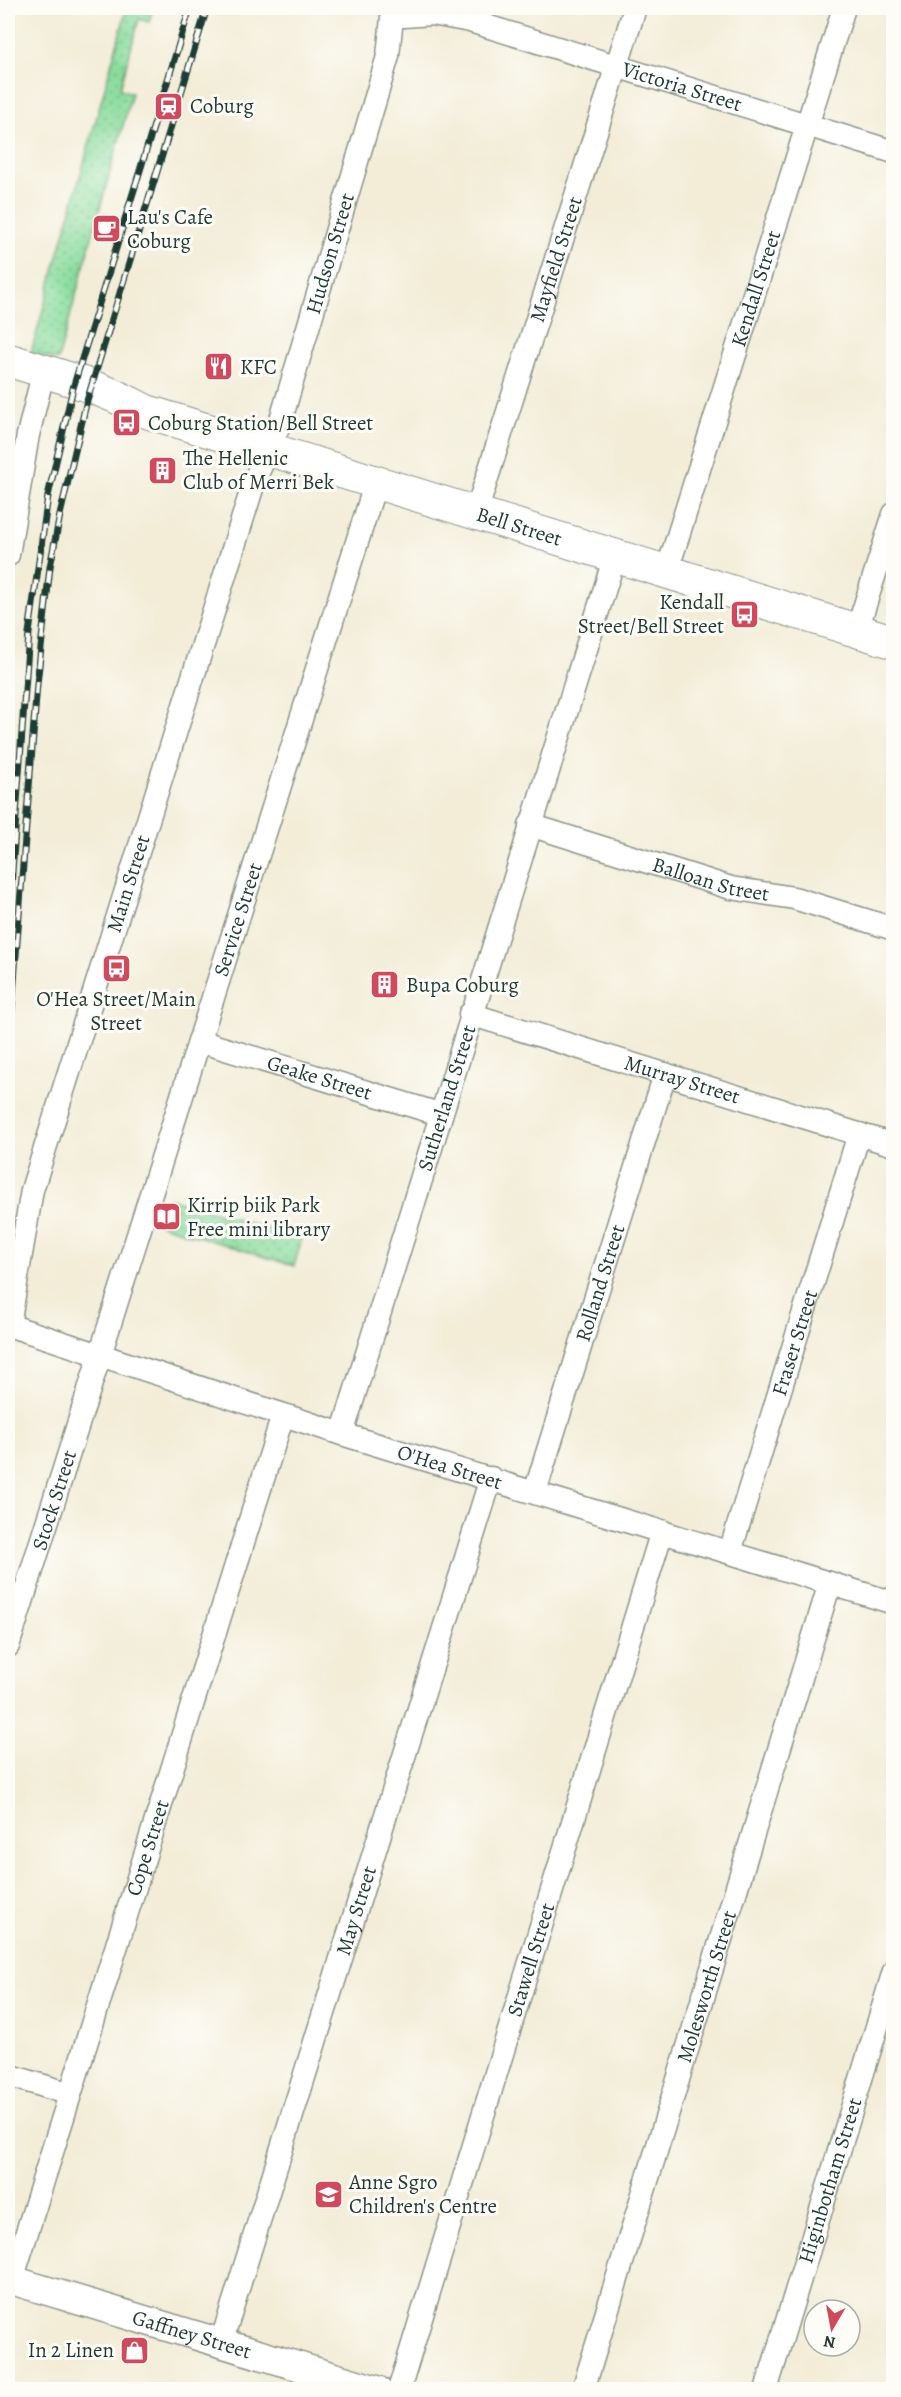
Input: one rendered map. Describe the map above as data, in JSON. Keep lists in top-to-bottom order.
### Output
{
  "streets": {
    "highway": ["Bell Street"],
    "main road": ["Gaffney Street"],
    "street": [
      "Victoria Street",
      "Hudson Street",
      "Mayfield Street",
      "Kendall Street",
      "Balloan Street",
      "Main Street",
      "Service Street",
      "Geake Street",
      "Murray Street",
      "Sutherland Street",
      "Rolland Street",
      "Fraser Street",
      "O'Hea Street",
      "Stock Street",
      "Cope Street",
      "May Street",
      "Stawell Street",
      "Molesworth Street",
      "Higinbotham Street"
    ]
  },
  "crossings": [
    ["Victoria Street", "Hudson Street"],
    ["Victoria Street", "Mayfield Street"],
    ["Victoria Street", "Kendall Street"],
    ["Hudson Street", "Bell Street"],
    ["Hudson Street", "Main Street"],
    ["Mayfield Street", "Bell Street"],
    ["Kendall Street", "Bell Street"],
    ["Bell Street", "Main Street"],
    ["Bell Street", "Service Street"],
    ["Bell Street", "Sutherland Street"],
    ["Balloan Street", "Sutherland Street"],
    ["Main Street", "O'Hea Street"],
    ["Service Street", "Geake Street"],
    ["Service Street", "O'Hea Street"],
    ["Service Street", "Stock Street"],
    ["Geake Street", "Sutherland Street"],
    ["Murray Street", "Sutherland Street"],
    ["Murray Street", "Rolland Street"],
    ["Murray Street", "Fraser Street"],
    ["Sutherland Street", "O'Hea Street"],
    ["Rolland Street", "O'Hea Street"],
    ["Fraser Street", "O'Hea Street"],
    ["O'Hea Street", "Stock Street"],
    ["O'Hea Street", "Cope Street"],
    ["O'Hea Street", "May Street"],
    ["O'Hea Street", "Stawell Street"],
    ["O'Hea Street", "Molesworth Street"],
    ["Cope Street", "Gaffney Street"],
    ["May Street", "Gaffney Street"]
  ],
  "places": {
    "station": ["Coburg"],
    "cafe": ["Lau's Cafe Coburg"],
    "restaurant": ["KFC"],
    "bus stop": ["Coburg Station/Bell Street", "Kendall Street/Bell Street", "O'Hea Street/Main Street"],
    "building": ["The Hellenic Club of Merri Bek", "Bupa Coburg"],
    "library": ["Kirrip biik Park Free mini library"],
    "school or university": ["Anne Sgro Children's Centre"],
    "shop": ["In 2 Linen"]
  },
  "north": "bottom"
}
